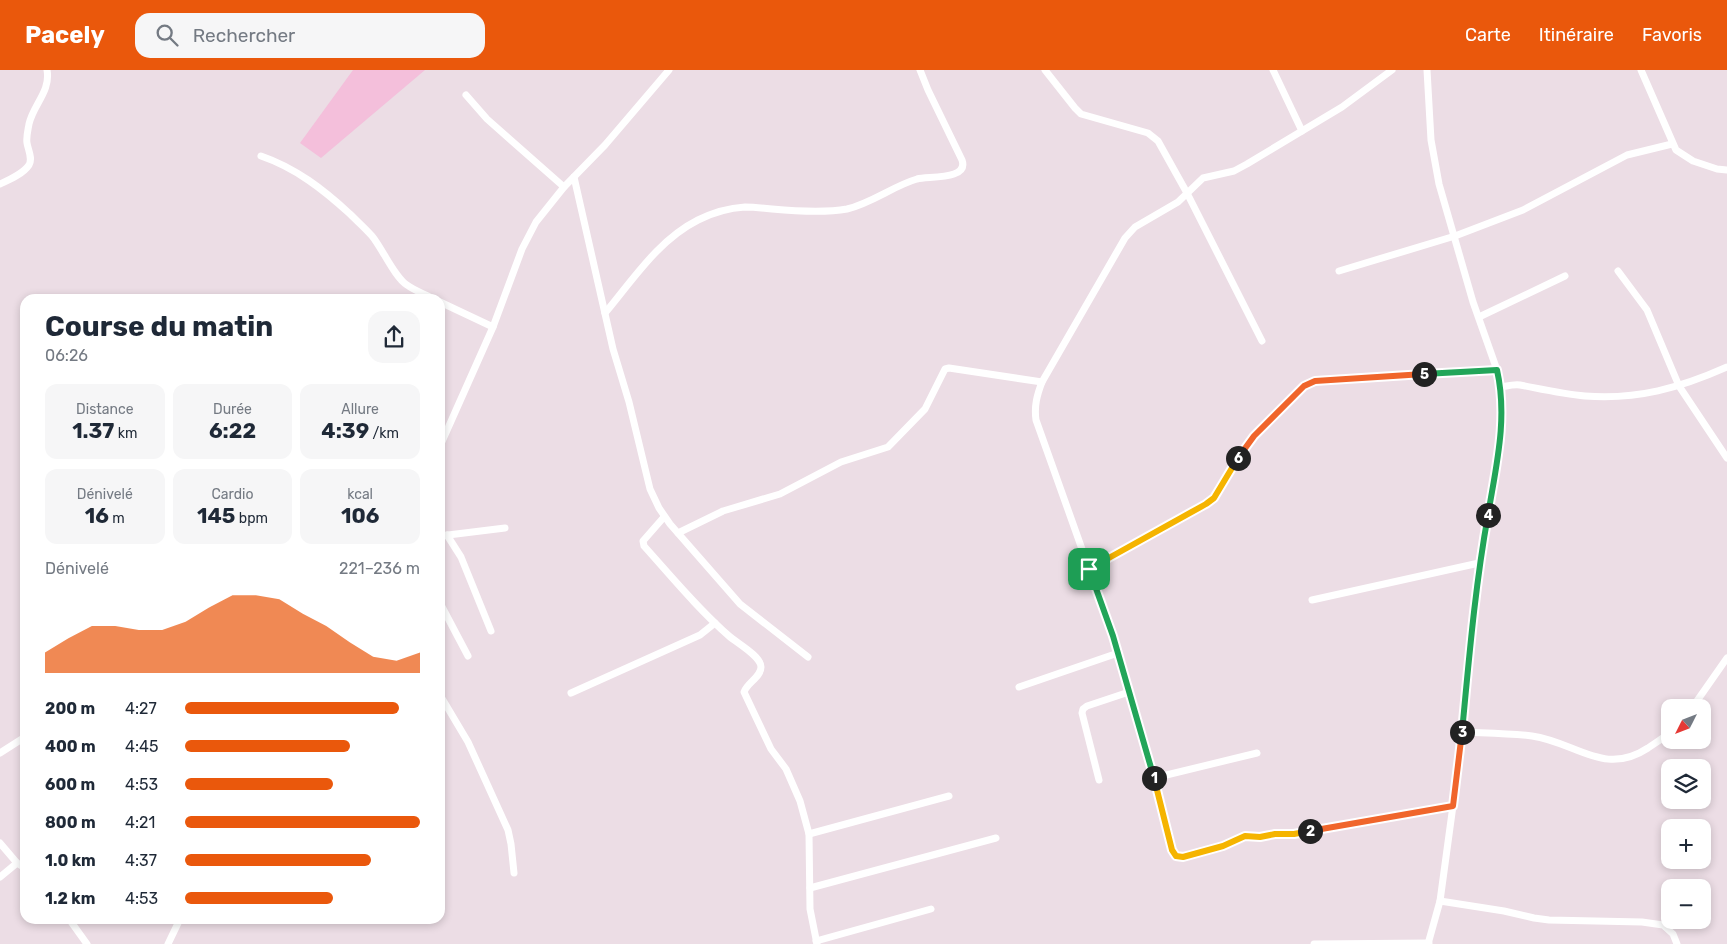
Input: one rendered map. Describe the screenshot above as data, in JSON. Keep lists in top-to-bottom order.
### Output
{
  "north": "bottom left",
  "page": {
    "header": "Pacely",
    "search": "Rechercher",
    "nav": ["Carte", "Itinéraire", "Favoris"],
    "heading": ["Course du matin", "06:26"],
    "pins": [
      "5",
      "6",
      "4",
      "3",
      "1",
      "2"
    ],
    "stats": [
      ["Distance", "1.37 km"],
      ["Durée", "6:22"],
      ["Allure", "4:39 /km"],
      ["Dénivelé", "16 m"],
      ["Cardio", "145 bpm"],
      ["kcal", "106"]
    ],
    "chart": ["Dénivelé", "221–236 m"],
    "list": [
      {
        "name": "200 m",
        "note": "4:27"
      },
      {
        "name": "400 m",
        "note": "4:45"
      },
      {
        "name": "600 m",
        "note": "4:53"
      },
      {
        "name": "800 m",
        "note": "4:21"
      },
      {
        "name": "1.0 km",
        "note": "4:37"
      },
      {
        "name": "1.2 km",
        "note": "4:53"
      }
    ],
    "map_buttons": ["+", "−"]
  }
}
